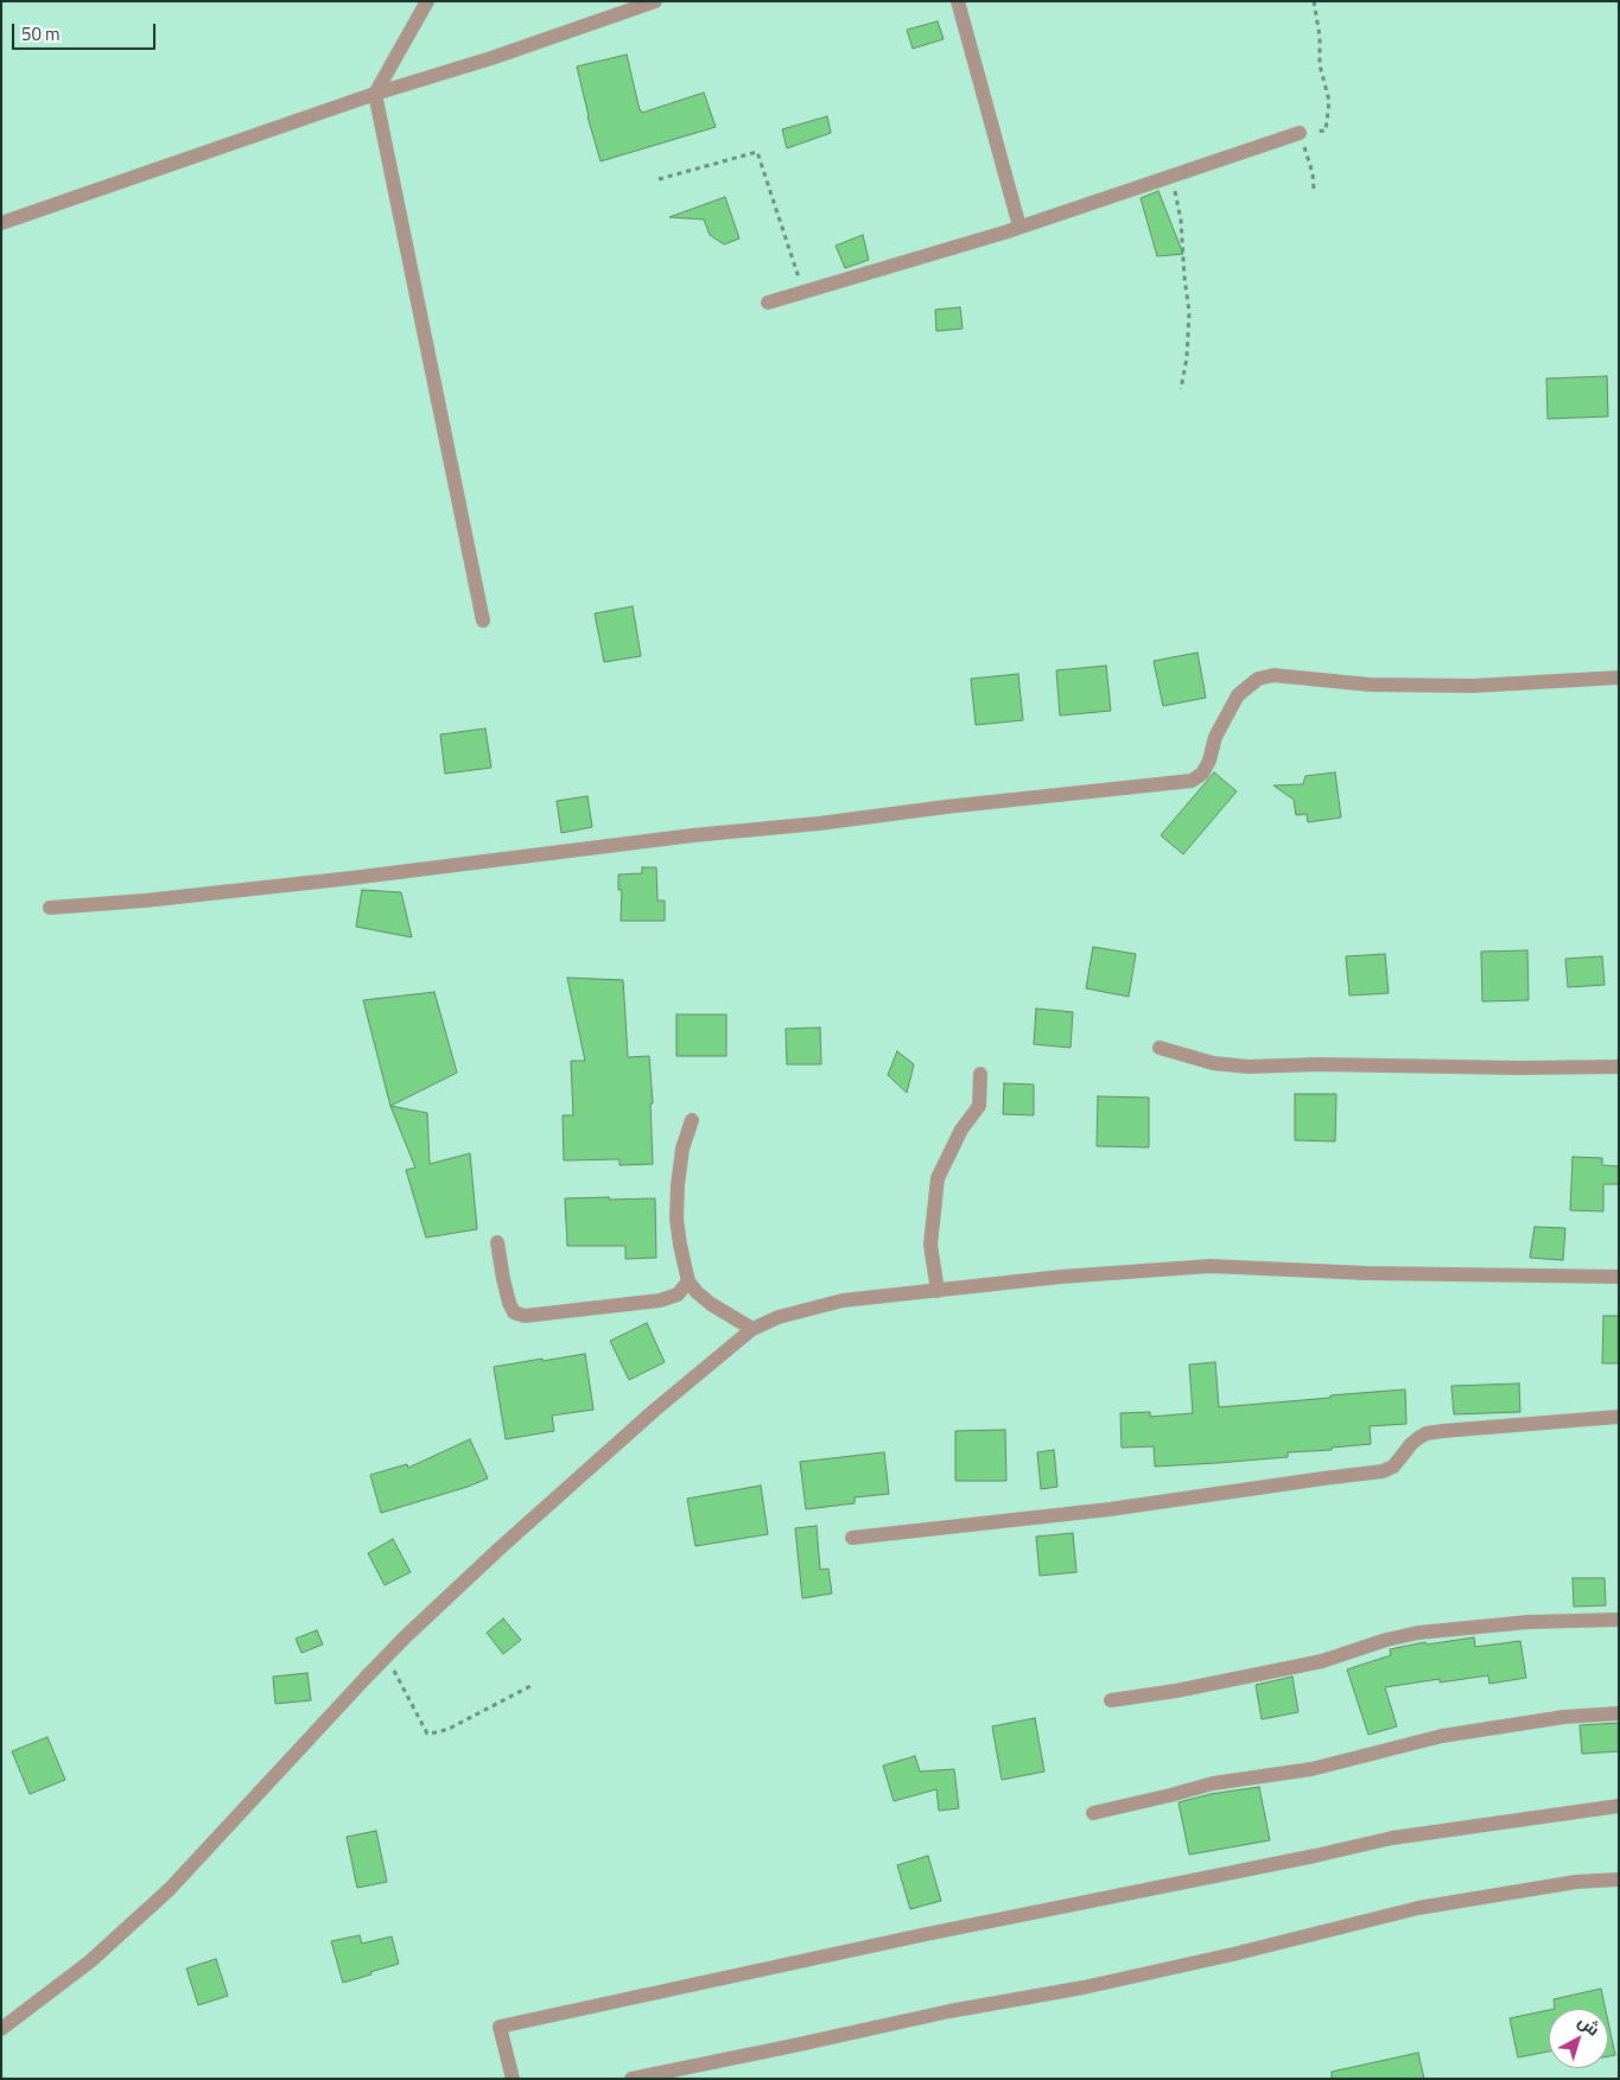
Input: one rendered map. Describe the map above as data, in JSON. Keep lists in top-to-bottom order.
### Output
{
  "scale_bar": "50 m",
  "north": "top right"
}
